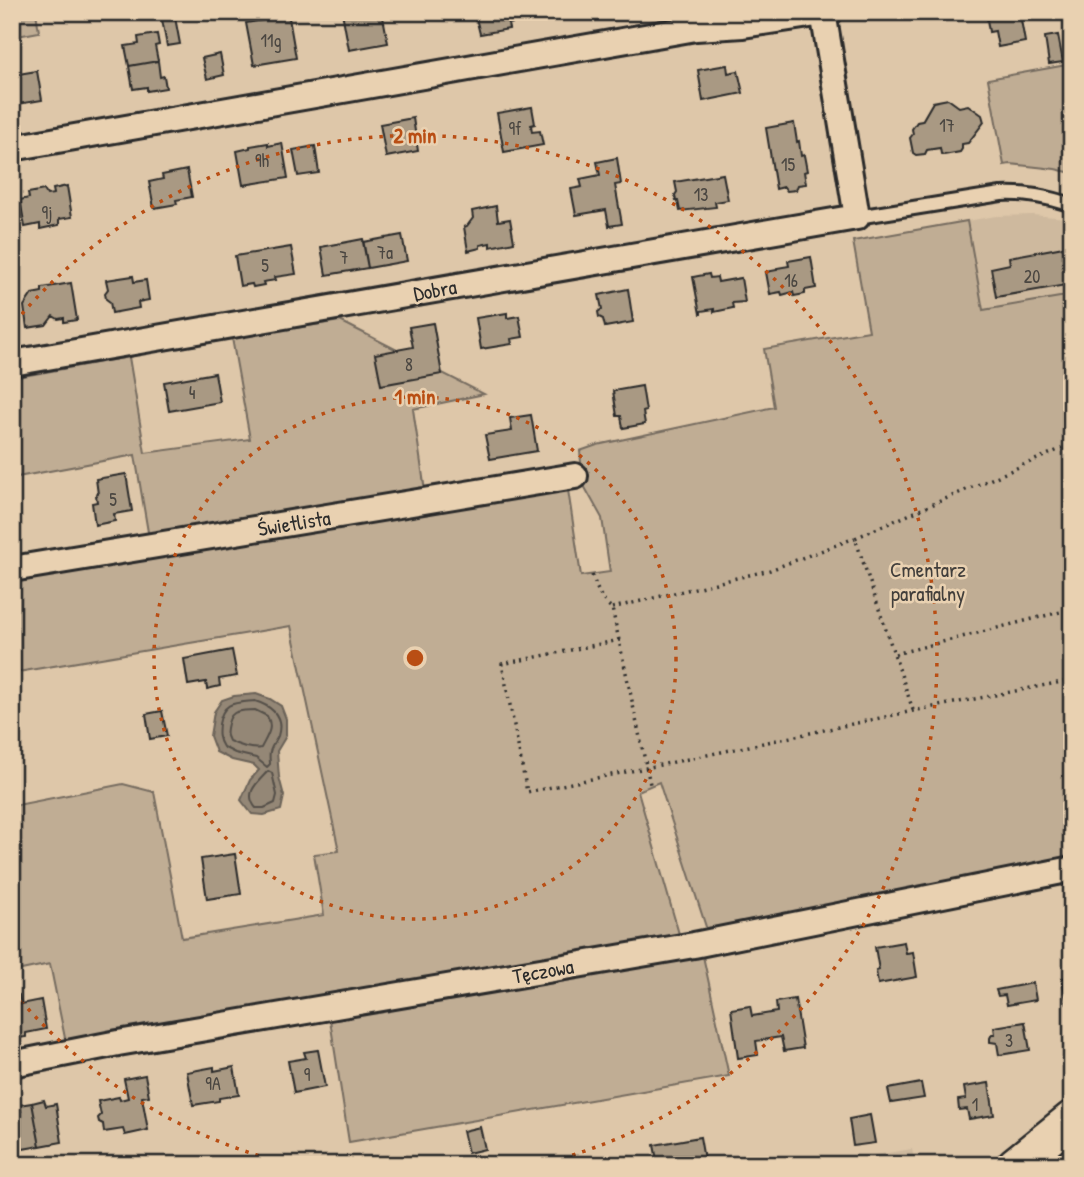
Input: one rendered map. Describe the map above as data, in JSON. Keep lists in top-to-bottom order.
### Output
{
  "streets": {
    "street": ["Dobra", "Świetlista", "Tęczowa"]
  },
  "parks": ["Cmentarz parafialny"],
  "house_numbers": [
    "11g",
    "17",
    "9f",
    "9h",
    "15",
    "13",
    "9j",
    "7a",
    "7",
    "5",
    "20",
    "16",
    "8",
    "4",
    "5",
    "3",
    "9",
    "9A",
    "1"
  ],
  "rings": ["2 min", "1 min"]
}
